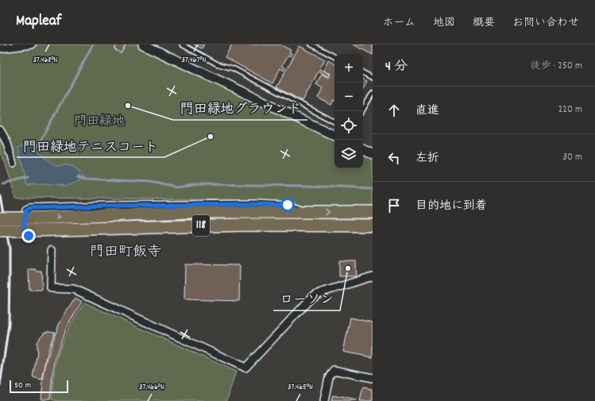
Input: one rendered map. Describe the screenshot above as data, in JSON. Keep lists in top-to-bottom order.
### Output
{
  "streets": {
    "highway": ["118"]
  },
  "districts": ["門田町飯寺"],
  "parks": ["門田緑地"],
  "places": ["門田緑地グラウンド", "門田緑地テニスコート", "ローソン"],
  "scale_bar": "50 m",
  "page": {
    "header": "Mapleaf",
    "nav": [
      "ホーム",
      "地図",
      "概要",
      "お問い合わせ"
    ],
    "heading": ["4 分", "徒歩 · 250 m"],
    "map_buttons": ["+", "−"],
    "list": [
      ["直進", "220 m"],
      ["左折", "30 m"],
      "目的地に到着"
    ],
    "scale": "50 m"
  },
  "coordinates": [
    "37.468°N",
    "37.467°N",
    "37.466°N",
    "37.465°N"
  ]
}
